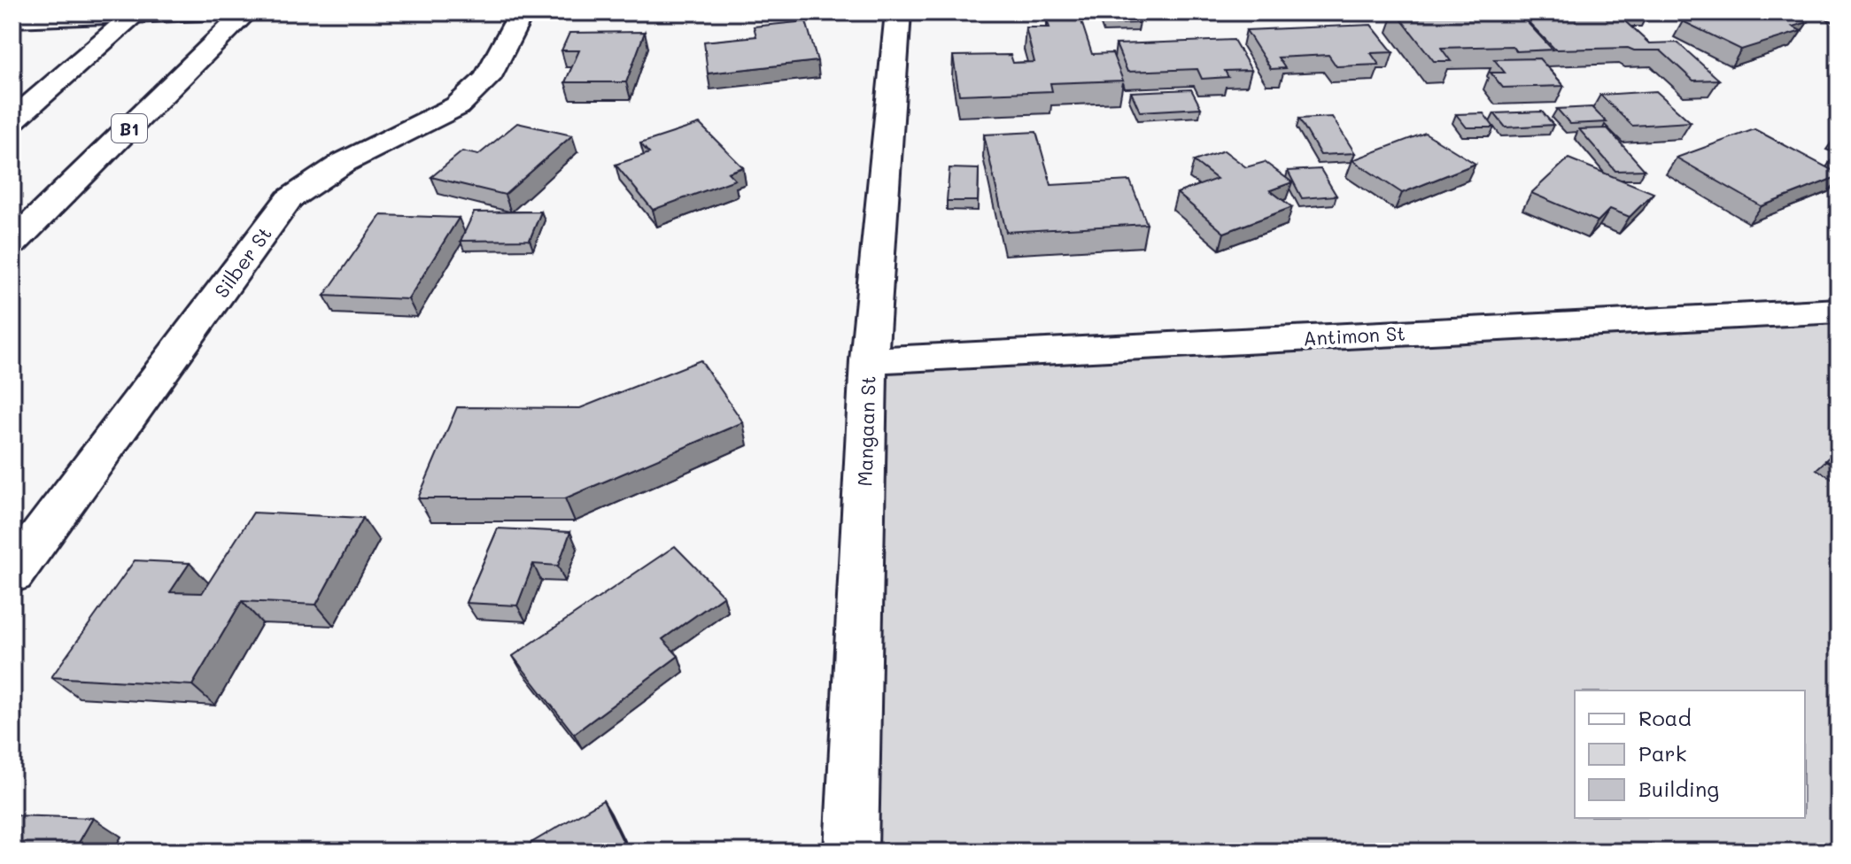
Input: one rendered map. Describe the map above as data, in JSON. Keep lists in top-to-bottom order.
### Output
{
  "streets": {
    "main road": [
      "B1",
      "Silber St",
      "Antimon St",
      "Mangaan St"
    ]
  },
  "crossings": [
    ["Antimon St", "Mangaan St"]
  ],
  "legend": ["Road", "Park", "Building"]
}
